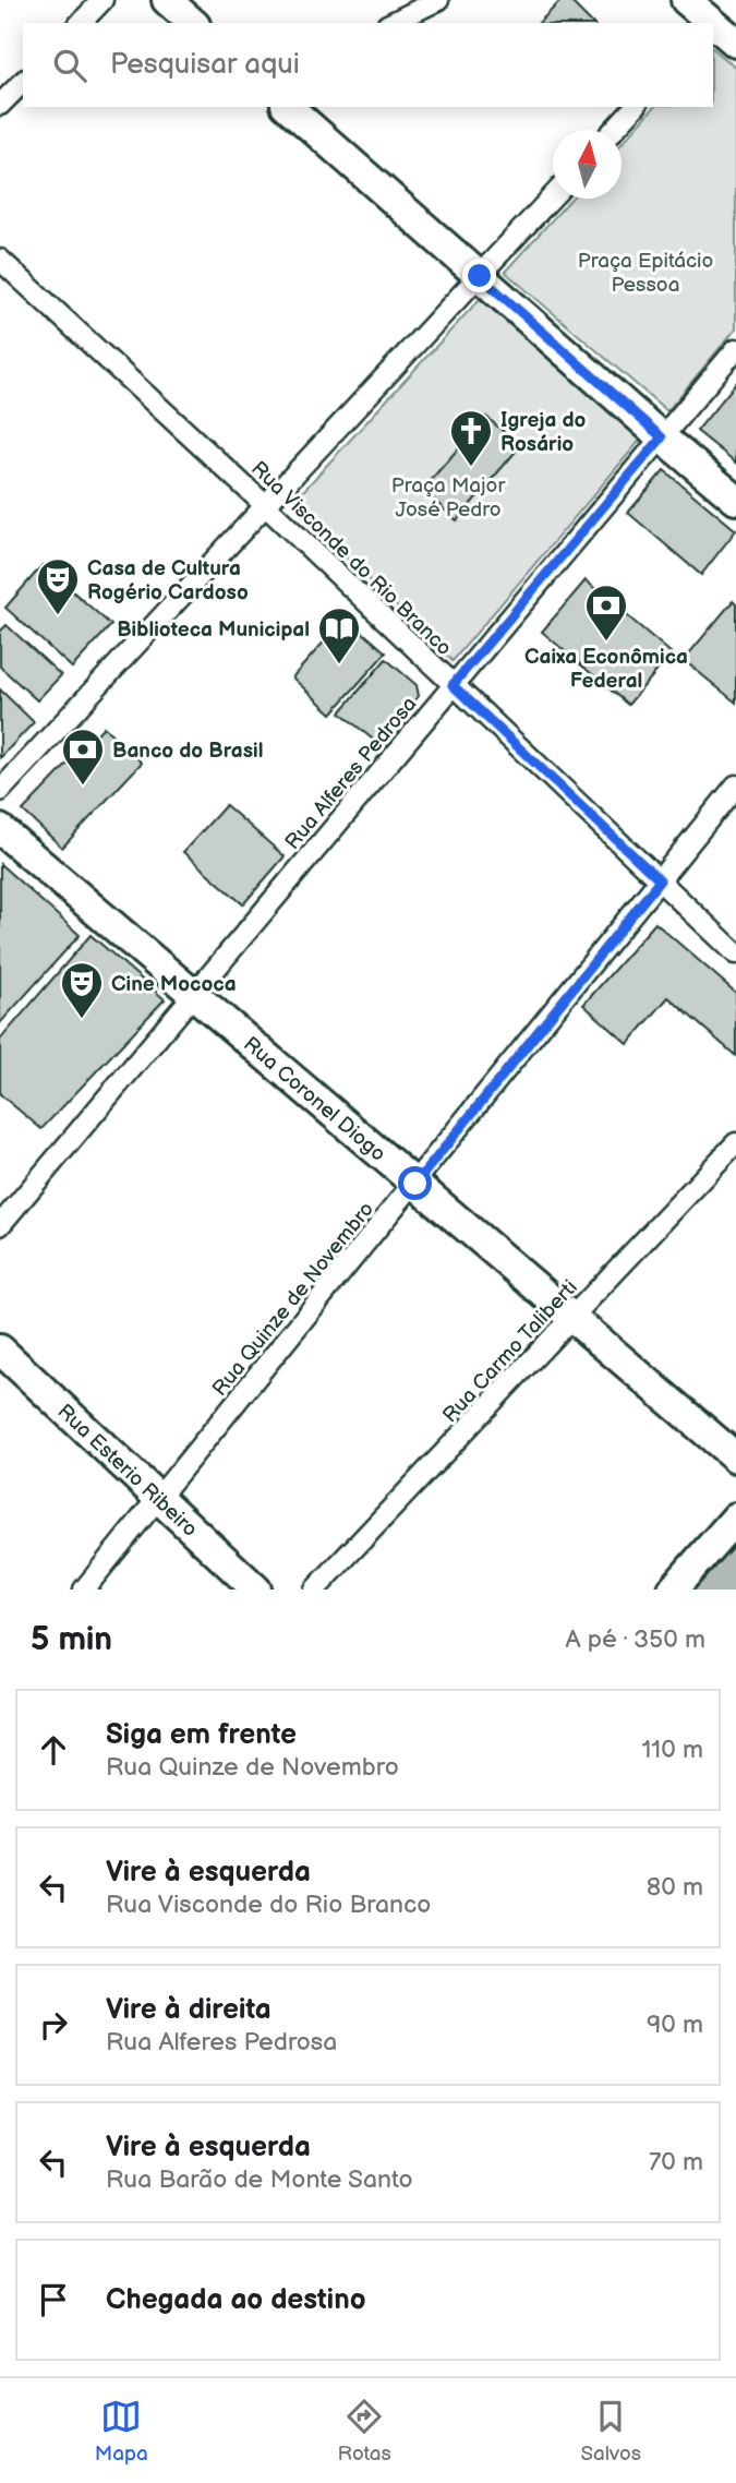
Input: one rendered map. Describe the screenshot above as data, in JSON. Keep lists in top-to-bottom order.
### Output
{
  "streets": {
    "main road": ["Rua Coronel Diogo", "Rua Esterio Ribeiro"],
    "street": [
      "Rua Visconde do Rio Branco",
      "Rua Alferes Pedrosa",
      "Rua Quinze de Novembro",
      "Rua Carmo Taliberti"
    ]
  },
  "crossings": [
    ["Rua Visconde do Rio Branco", "Rua Alferes Pedrosa"],
    ["Rua Visconde do Rio Branco", "Rua Quinze de Novembro"],
    ["Rua Alferes Pedrosa", "Rua Coronel Diogo"],
    ["Rua Coronel Diogo", "Rua Quinze de Novembro"],
    ["Rua Coronel Diogo", "Rua Carmo Taliberti"],
    ["Rua Quinze de Novembro", "Rua Esterio Ribeiro"]
  ],
  "parks": ["Praça Epitácio Pessoa", "Praça Major José Pedro"],
  "places": {
    "church": ["Igreja do Rosário"],
    "theatre": ["Casa de Cultura Rogério Cardoso", "Cine Mococa"],
    "bank": ["Caixa Econômica Federal", "Banco do Brasil"],
    "library": ["Biblioteca Municipal"]
  },
  "north": "top",
  "page": {
    "search": "Pesquisar aqui",
    "heading": ["5 min", "A pé · 350 m"],
    "list": [
      ["Siga em frente", "Rua Quinze de Novembro", "110 m"],
      ["Vire à esquerda", "Rua Visconde do Rio Branco", "80 m"],
      ["Vire à direita", "Rua Alferes Pedrosa", "90 m"],
      ["Vire à esquerda", "Rua Barão de Monte Santo", "70 m"],
      "Chegada ao destino"
    ],
    "nav": ["Mapa", "Rotas", "Salvos"]
  }
}
